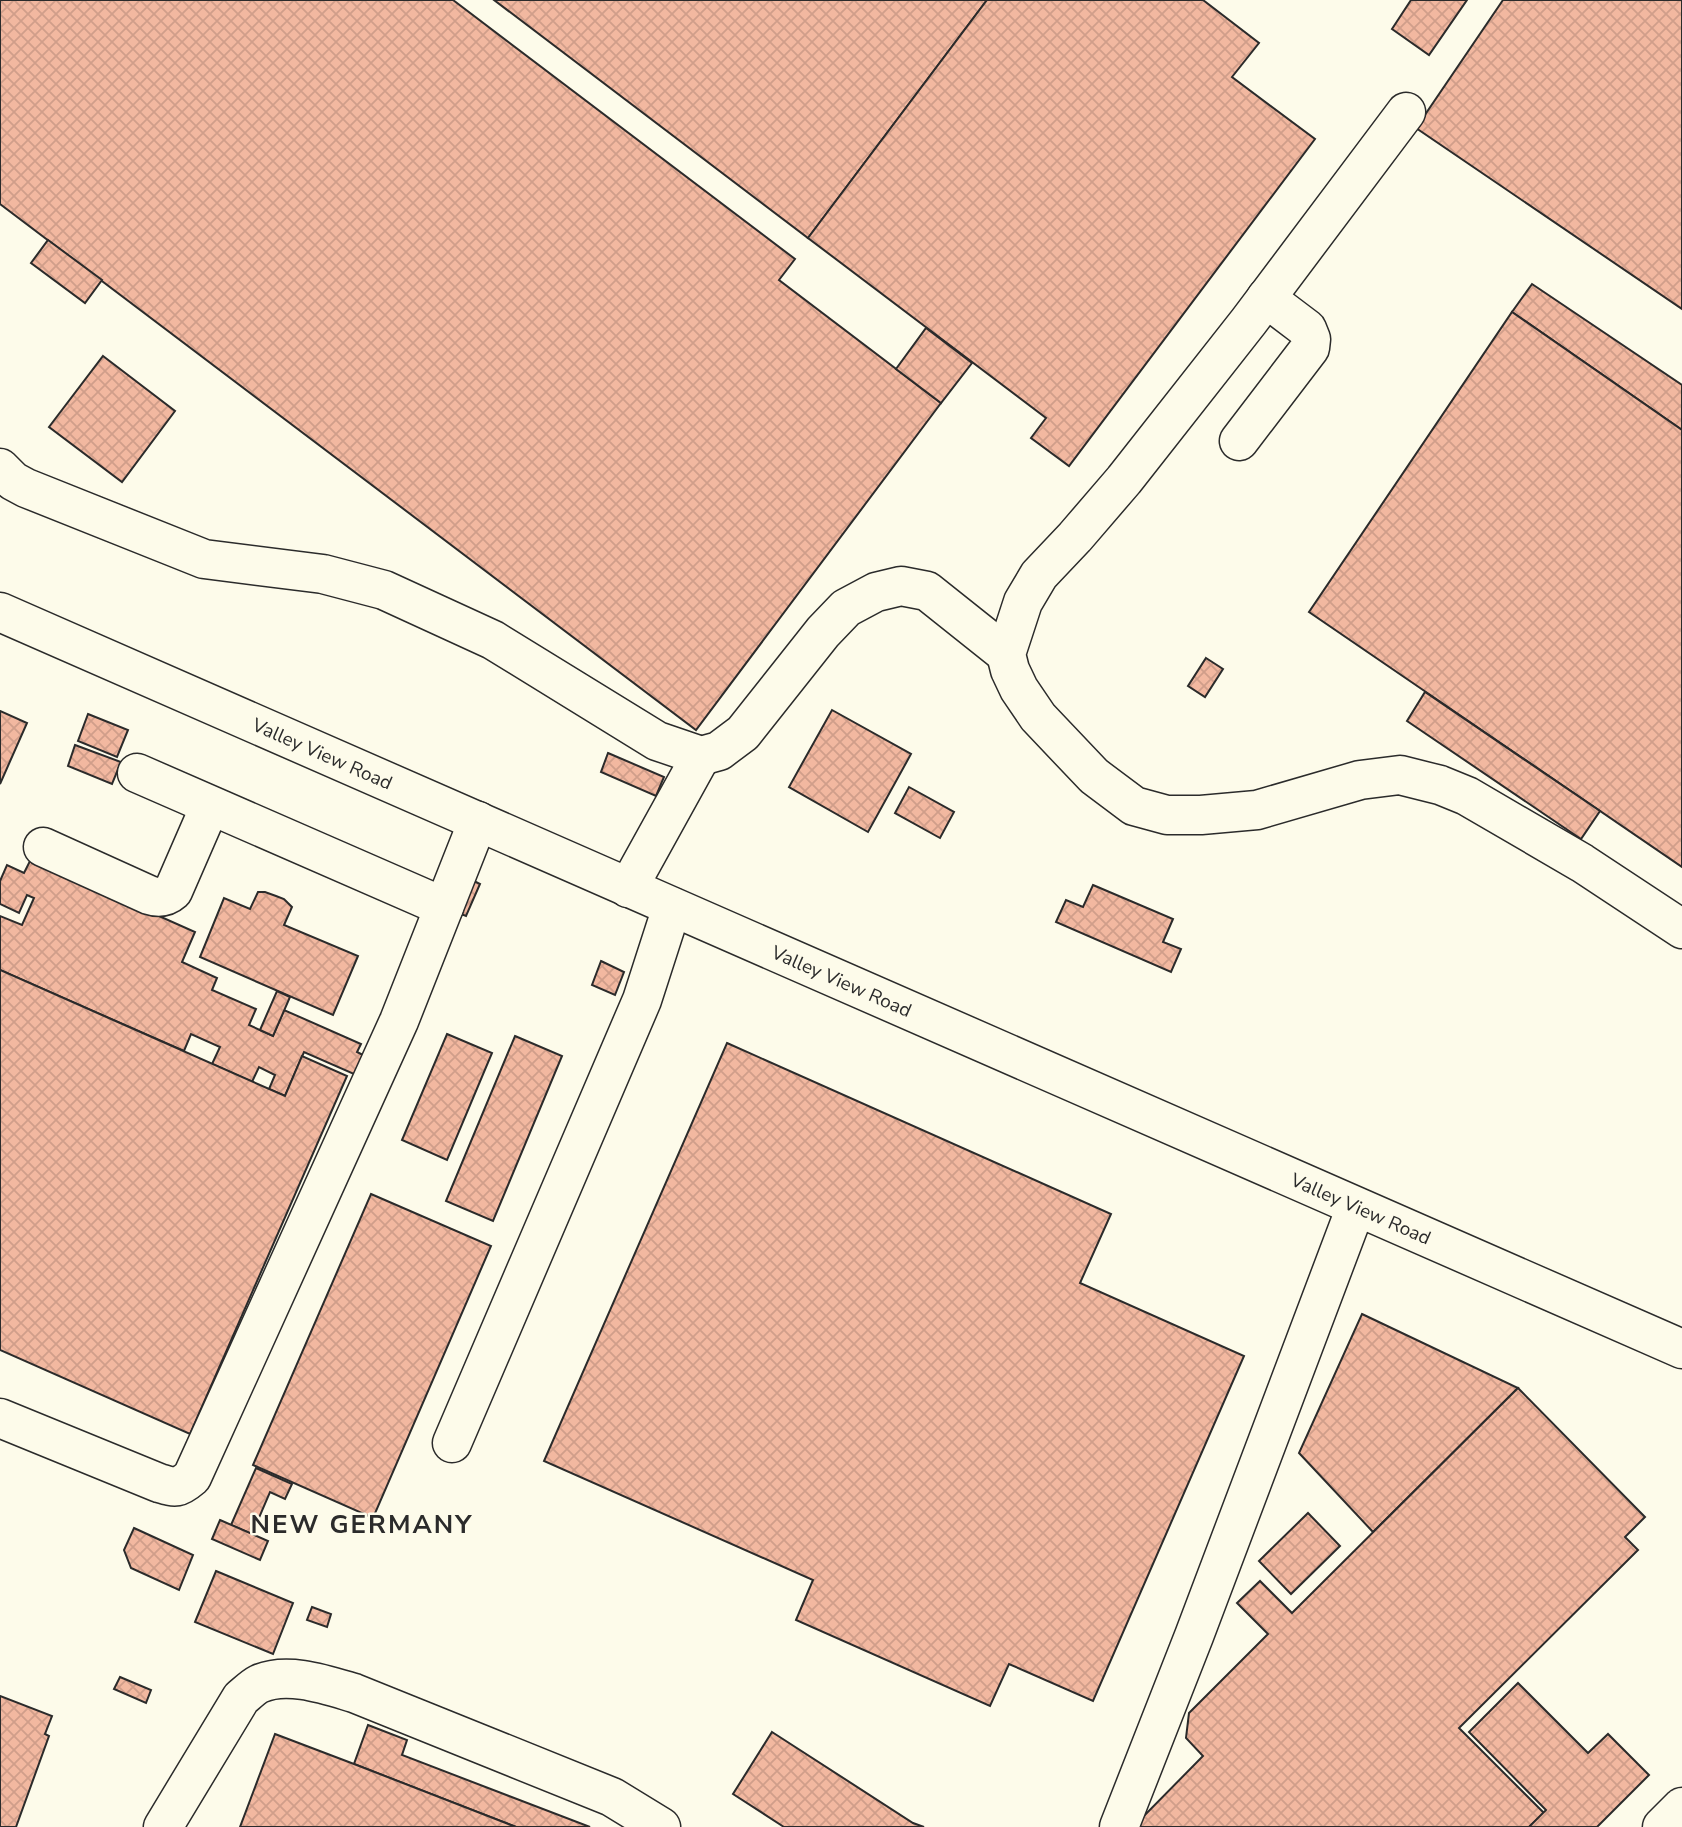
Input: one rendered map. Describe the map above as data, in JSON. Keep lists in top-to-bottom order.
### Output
{
  "streets": {
    "street": ["Valley View Road"]
  },
  "districts": ["NEW GERMANY"]
}
